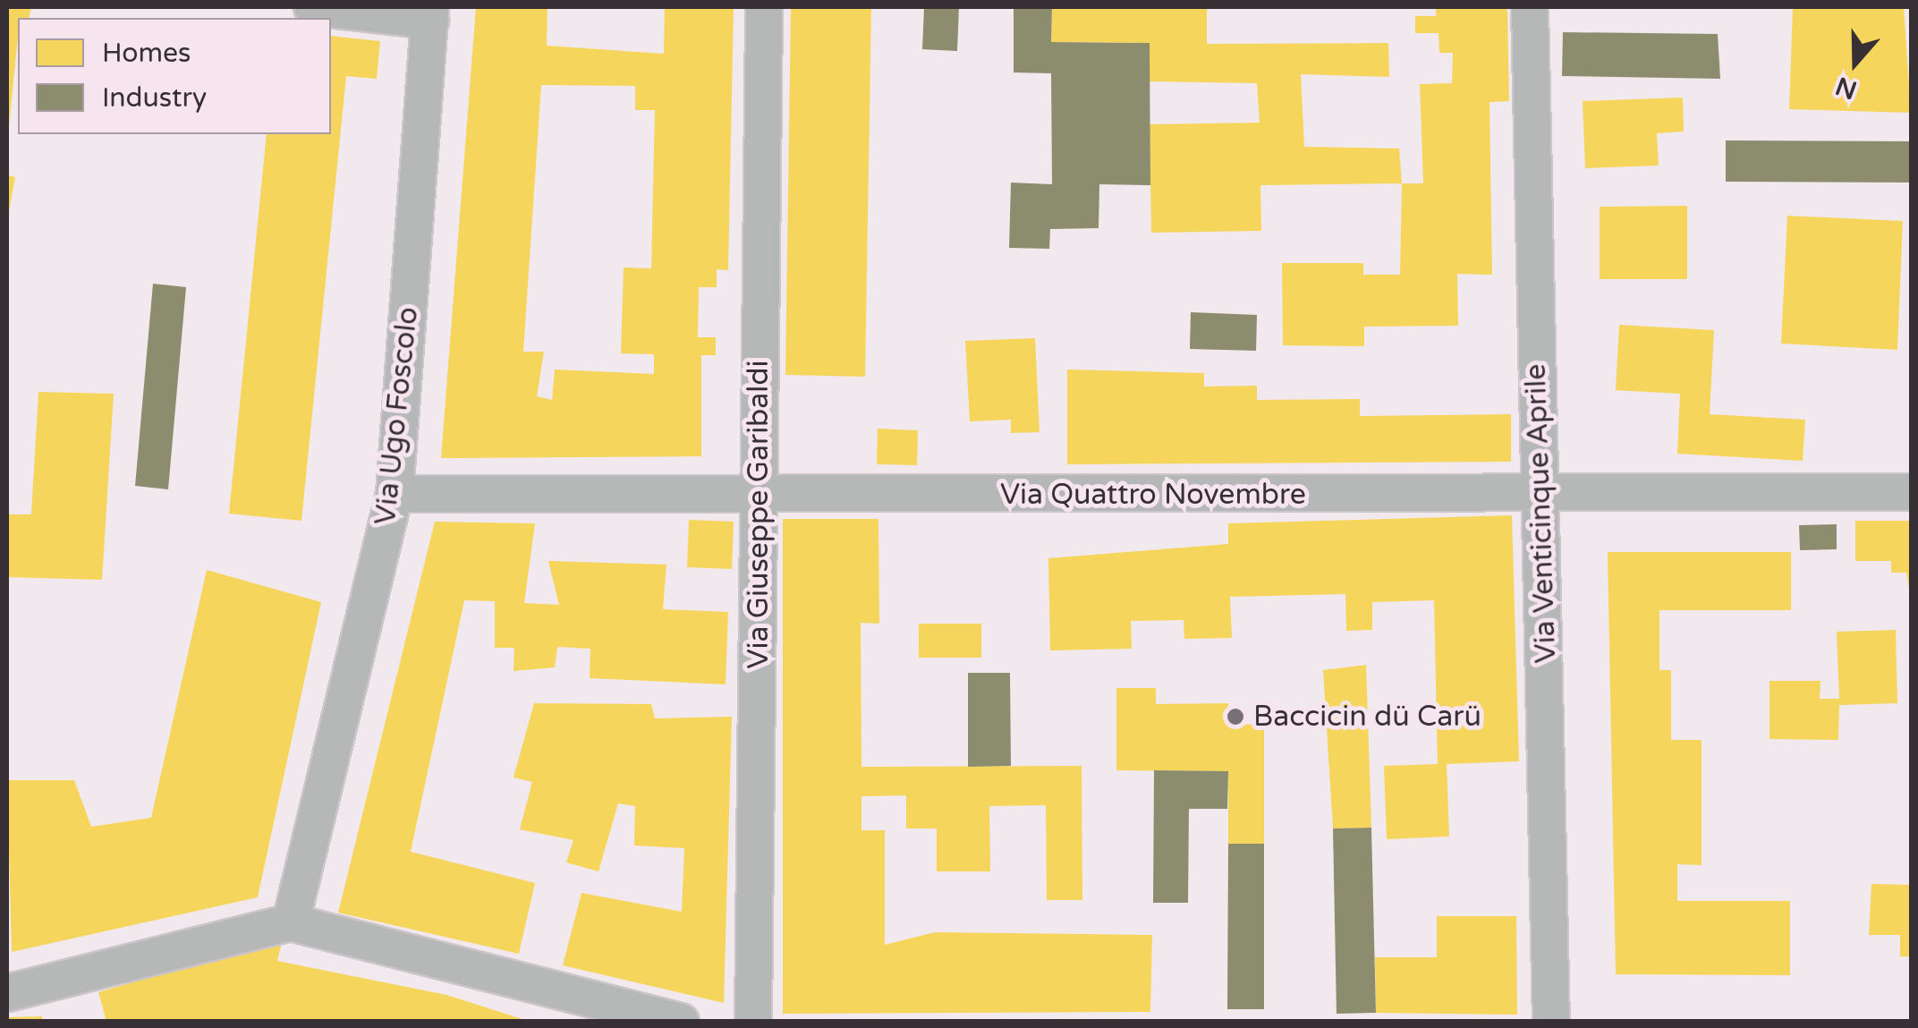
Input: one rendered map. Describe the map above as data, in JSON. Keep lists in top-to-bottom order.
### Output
{
  "streets": {
    "street": [
      "Via Ugo Foscolo",
      "Via Quattro Novembre",
      "Via Venticinque Aprile",
      "Via Giuseppe Garibaldi"
    ]
  },
  "crossings": [
    ["Via Ugo Foscolo", "Via Quattro Novembre"],
    ["Via Quattro Novembre", "Via Venticinque Aprile"],
    ["Via Quattro Novembre", "Via Giuseppe Garibaldi"]
  ],
  "places": ["Baccicin dü Carü"],
  "legend": ["Homes", "Industry"],
  "north": "bottom"
}
